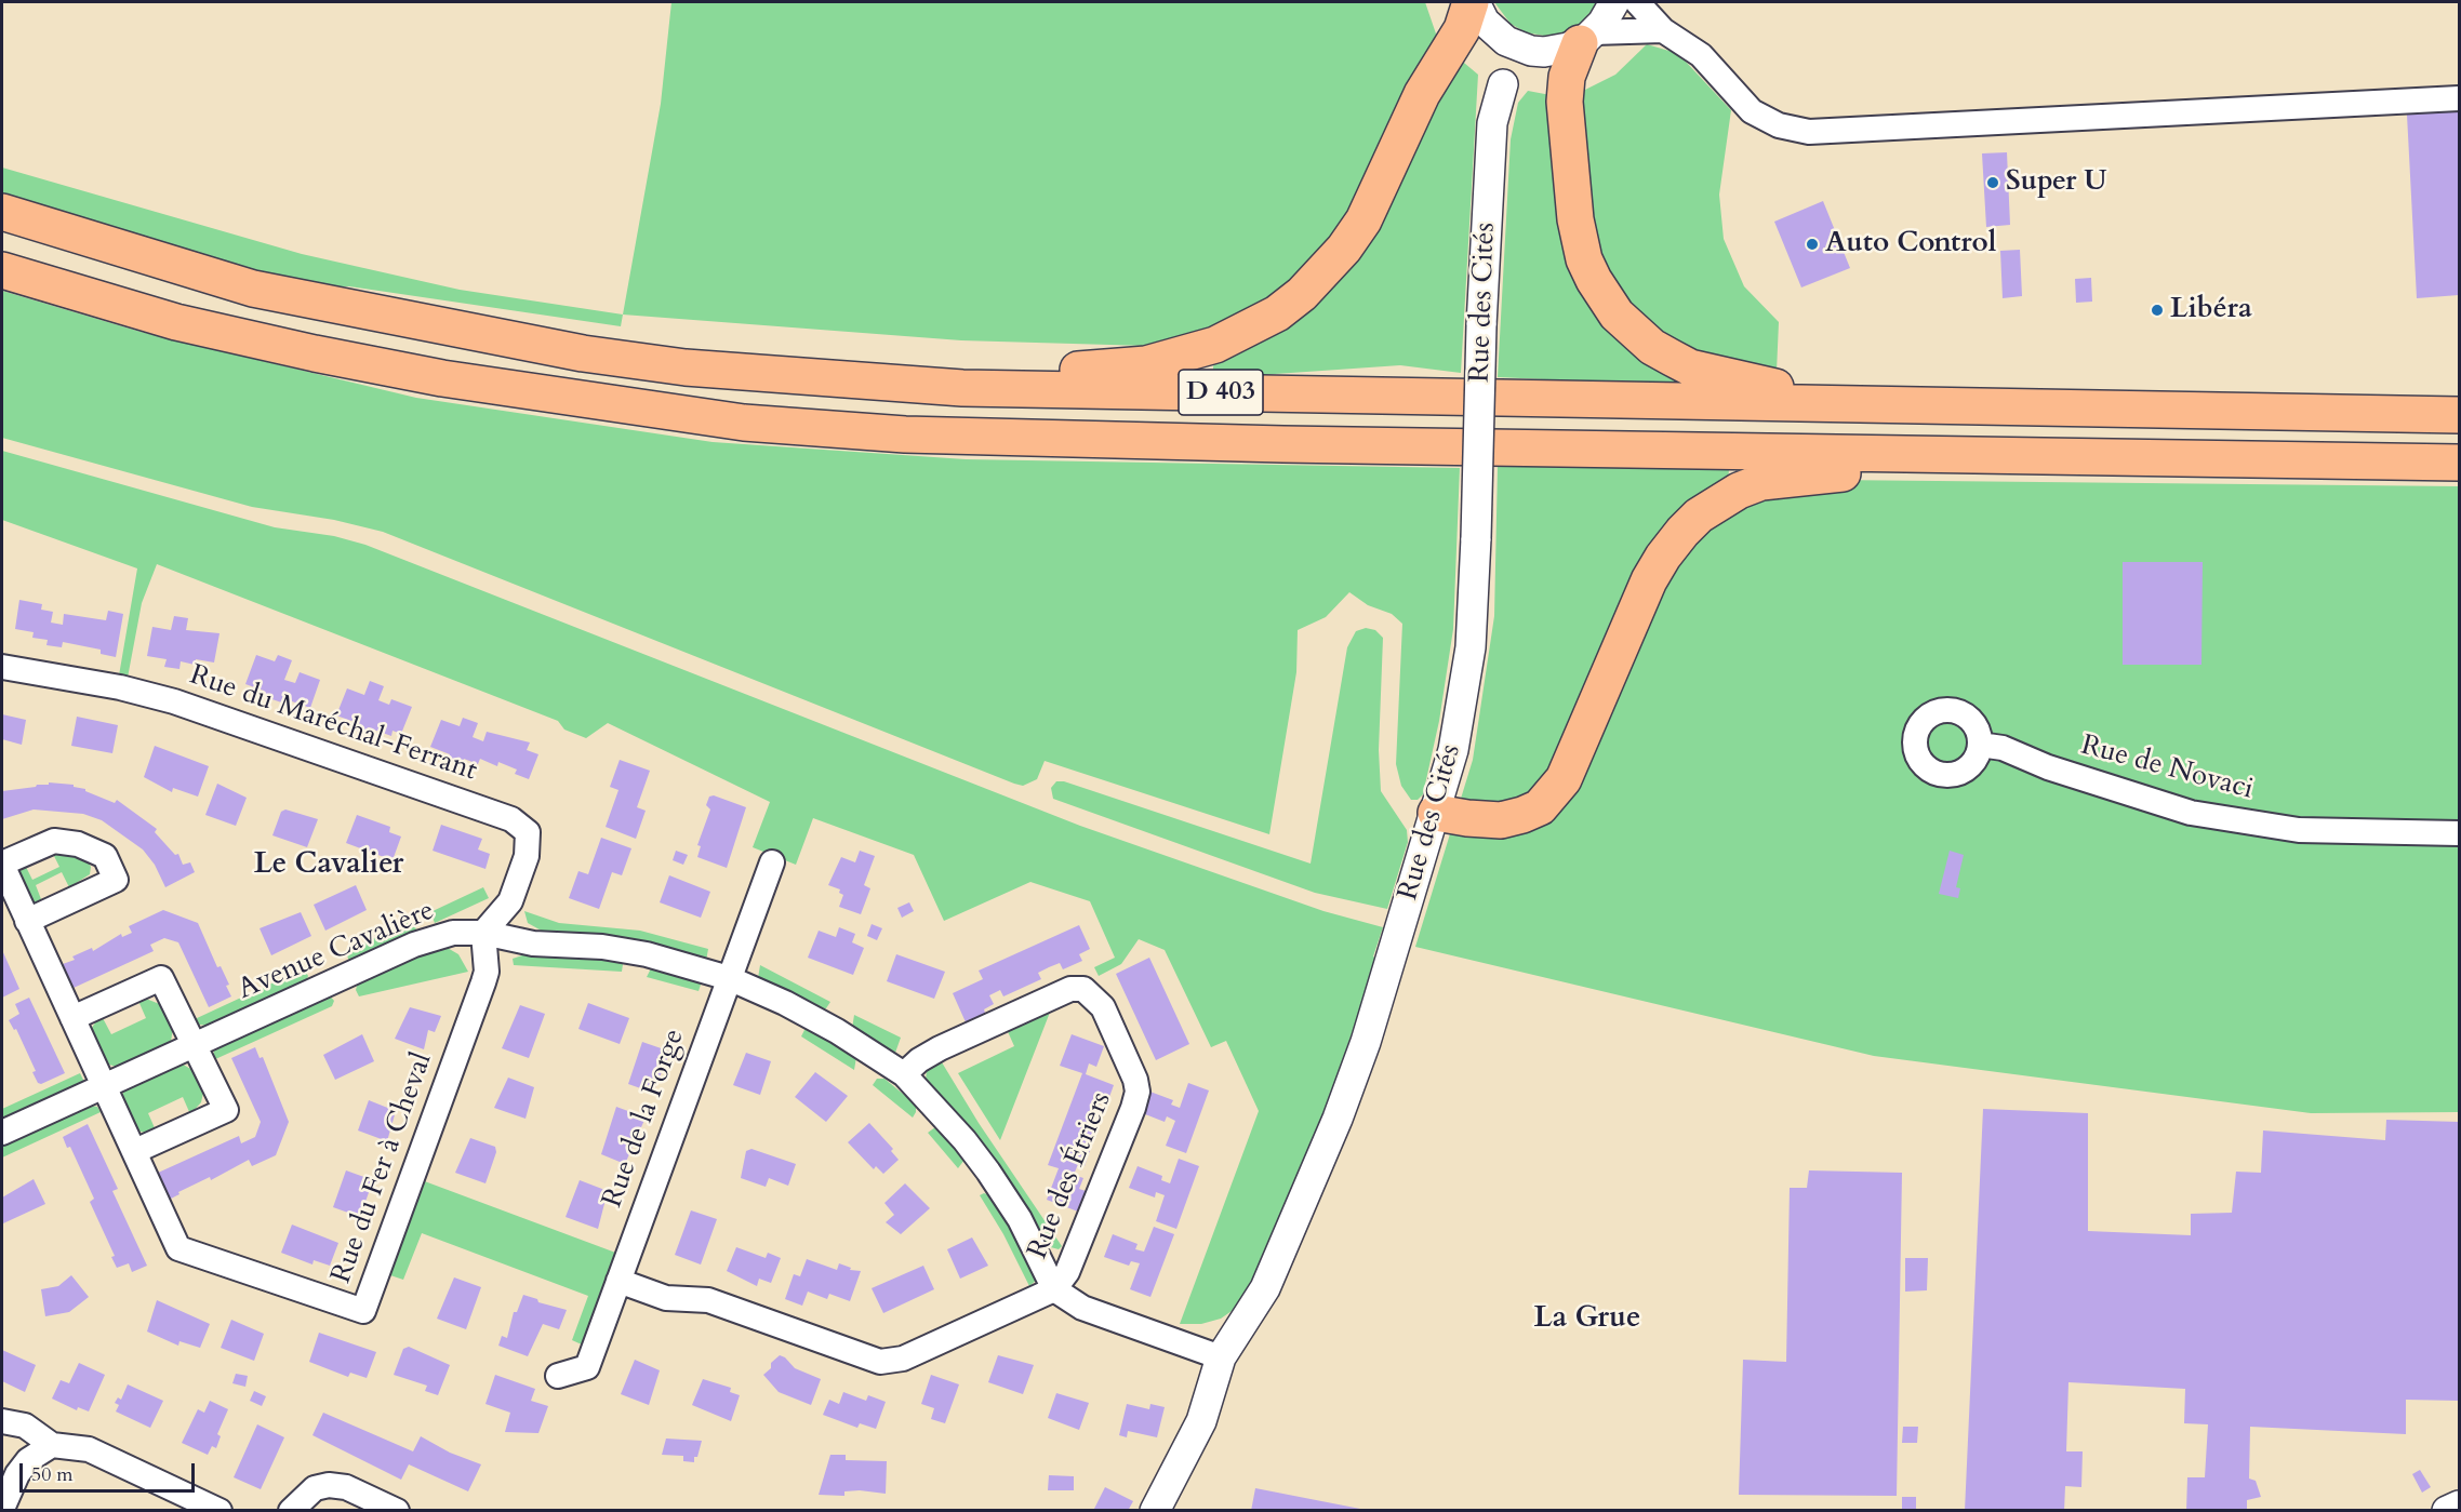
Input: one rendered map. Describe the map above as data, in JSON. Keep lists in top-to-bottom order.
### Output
{
  "streets": {
    "main road": ["D 403"],
    "street": [
      "Rue des Cités",
      "Rue du Maréchal-Ferrant",
      "Rue de Novaci",
      "Avenue Cavalière",
      "Rue de la Forge",
      "Rue du Fer à Cheval",
      "Rue des Étriers"
    ]
  },
  "crossings": [
    ["Rue du Maréchal-Ferrant", "Avenue Cavalière"],
    ["Rue du Maréchal-Ferrant", "Rue du Fer à Cheval"],
    ["Avenue Cavalière", "Rue de la Forge"],
    ["Avenue Cavalière", "Rue du Fer à Cheval"],
    ["Avenue Cavalière", "Rue des Étriers"]
  ],
  "districts": ["Le Cavalier", "La Grue"],
  "places": ["Super U", "Auto Control", "Libéra"],
  "scale_bar": "50 m"
}
